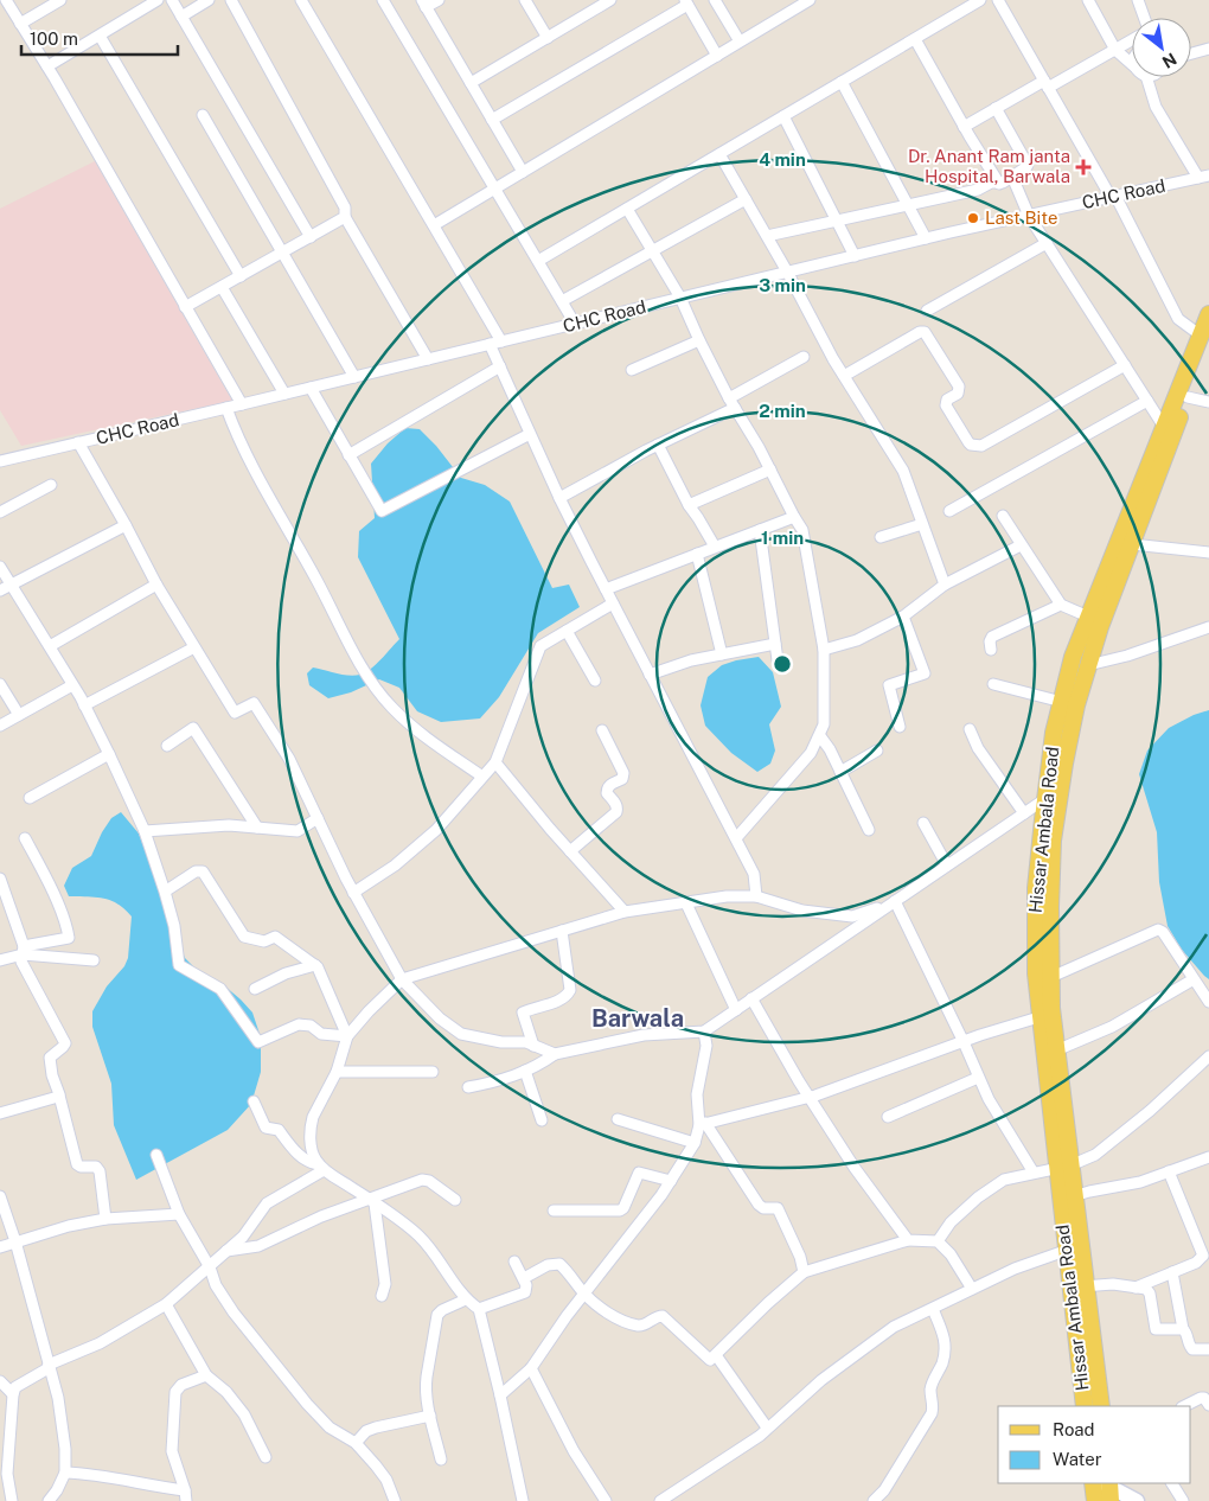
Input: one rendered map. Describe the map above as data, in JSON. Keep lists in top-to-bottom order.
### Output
{
  "streets": {
    "main road": ["Hissar Ambala Road"],
    "street": ["CHC Road"]
  },
  "districts": ["Barwala"],
  "places": {
    "health": ["Dr. Anant Ram janta Hospital, Barwala"],
    "other": ["Last Bite"]
  },
  "legend": ["Road", "Water"],
  "scale_bar": "100 m",
  "north": "bottom right",
  "rings": [
    "4 min",
    "3 min",
    "2 min",
    "1 min"
  ]
}
